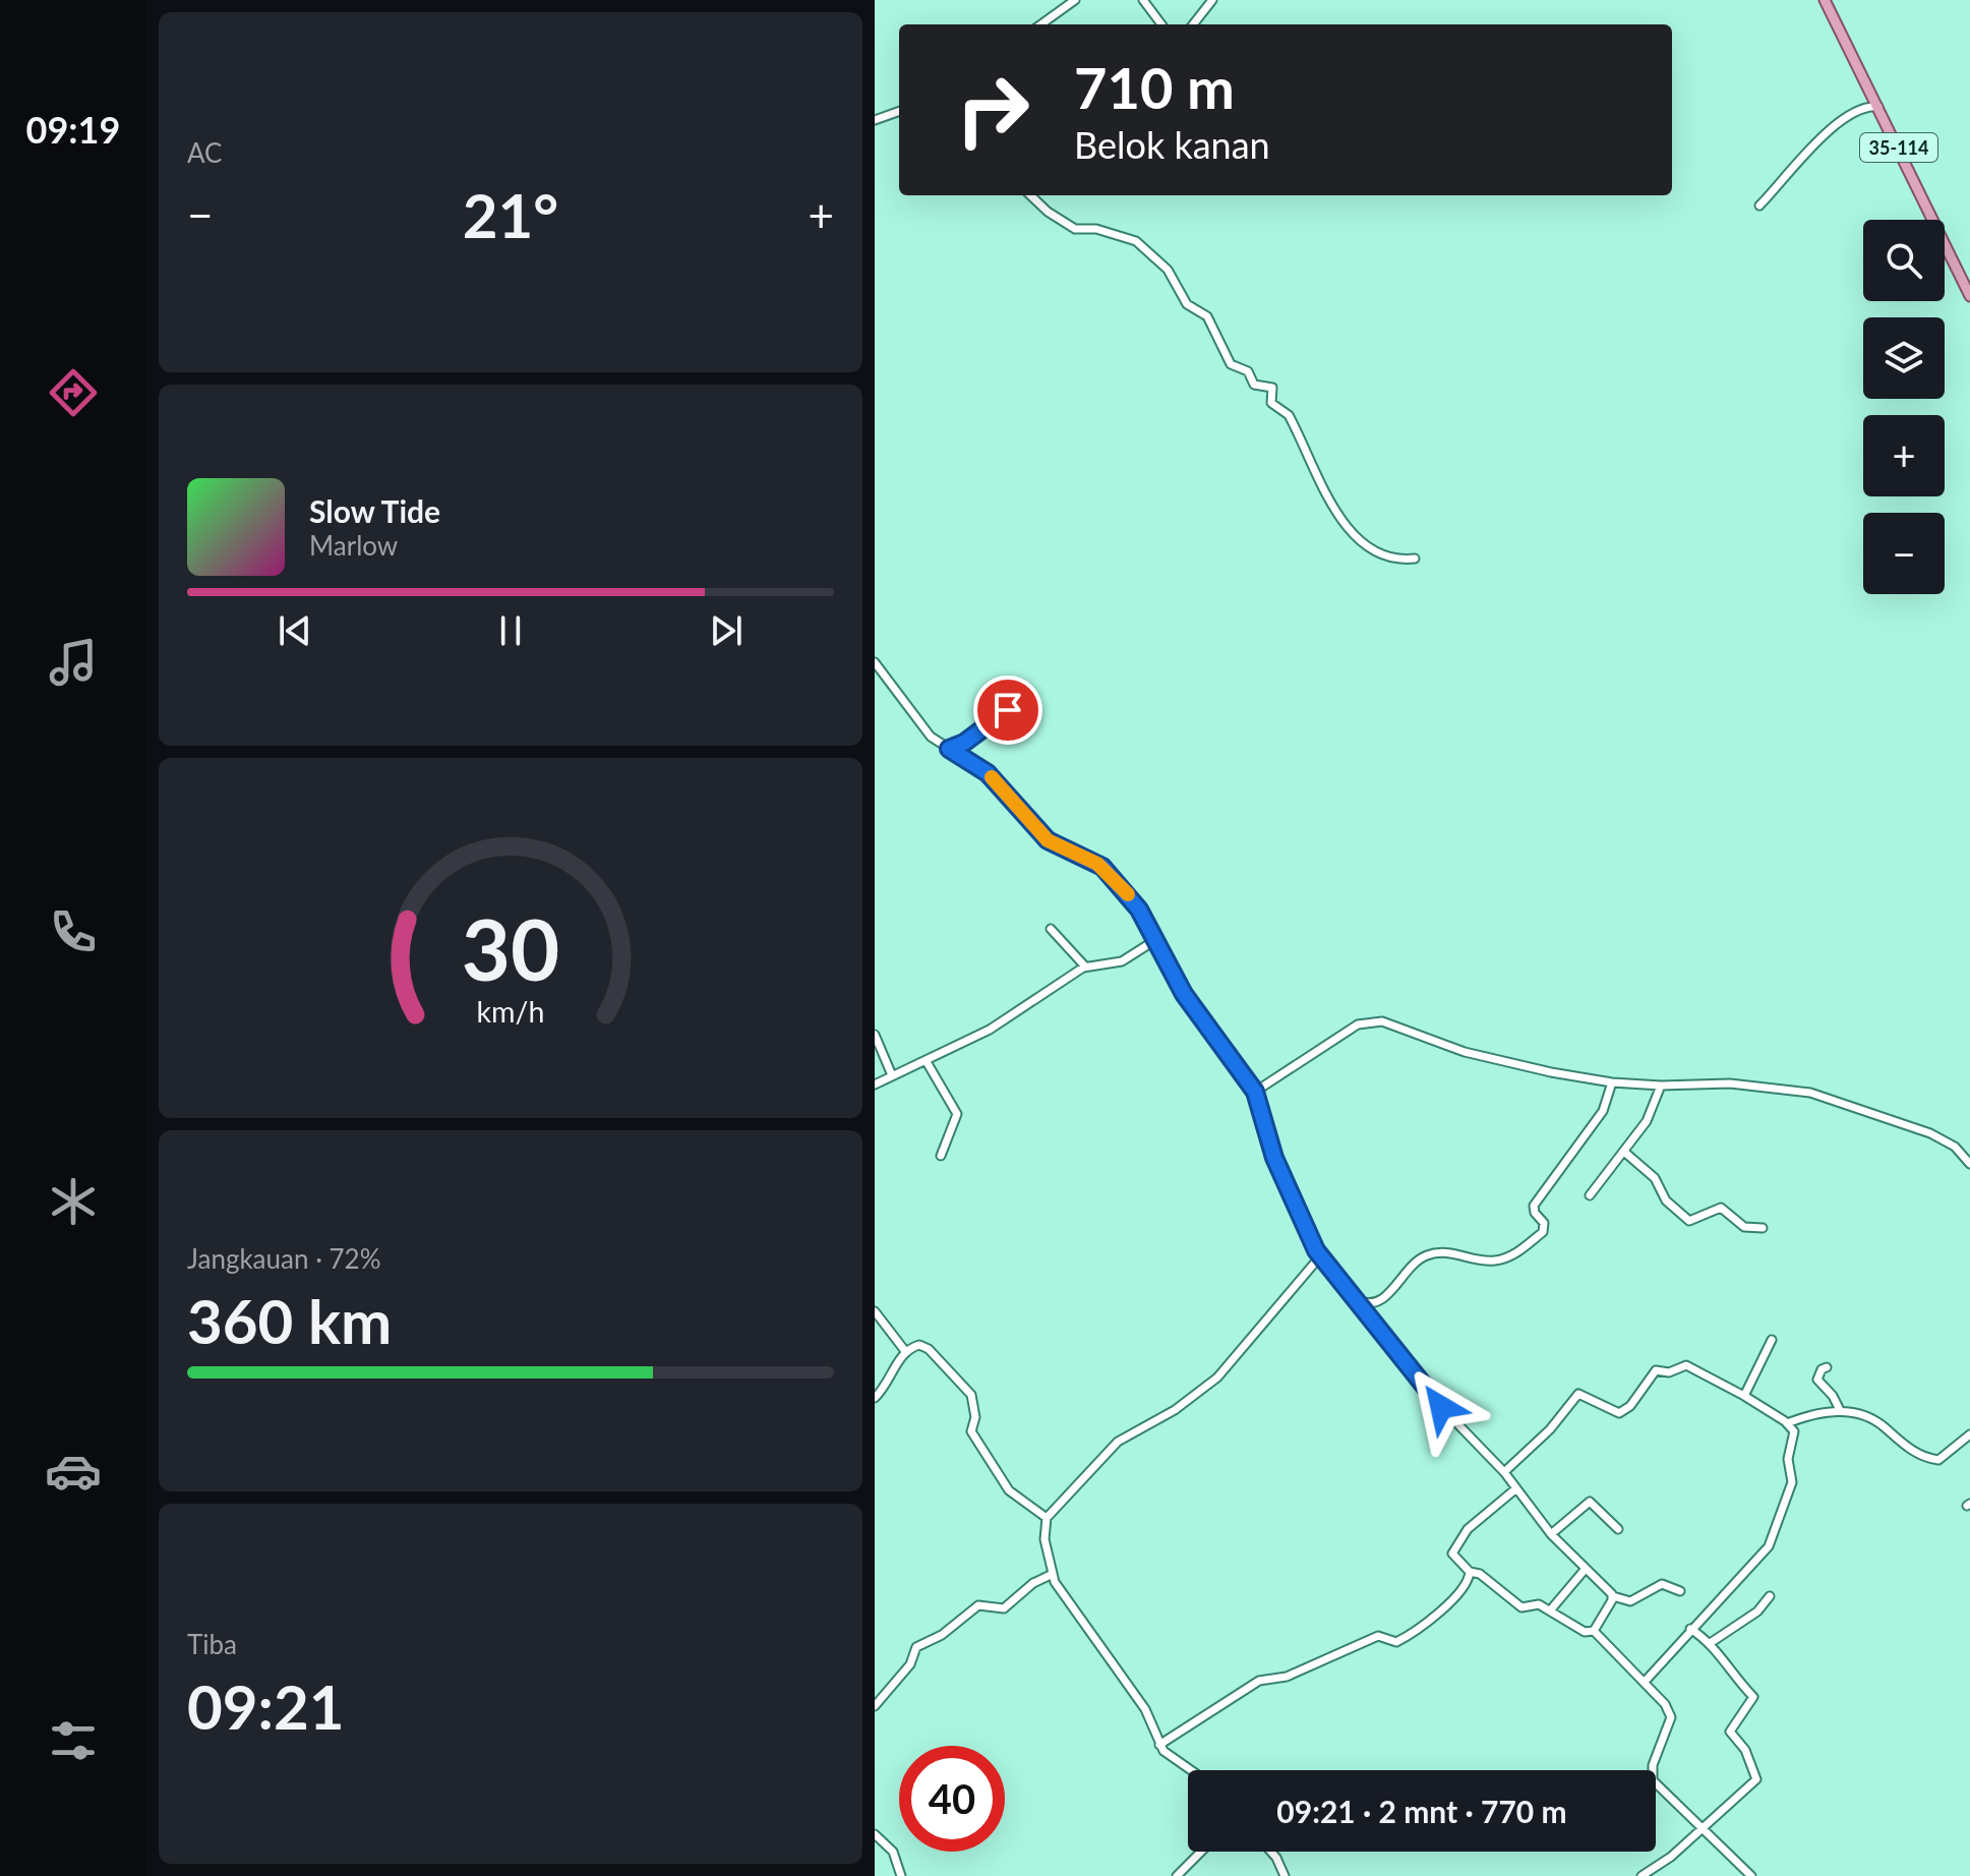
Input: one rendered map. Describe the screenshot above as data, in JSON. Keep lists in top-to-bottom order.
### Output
{
  "streets": {
    "main road": ["35-114"]
  },
  "page": {
    "tabs": "09:19",
    "tile": [
      "AC",
      ["Jangkauan · 72%", "360 km"],
      ["Tiba", "09:21"]
    ],
    "turn": ["710 m", "Belok kanan"],
    "heat": ["−", "21°", "+"],
    "map_buttons": ["+", "−"],
    "song": ["Slow Tide", "Marlow"],
    "limit": "40",
    "trip": "09:21 · 2 mnt · 770 m",
    "gauge": ["30", "km/h"]
  }
}
